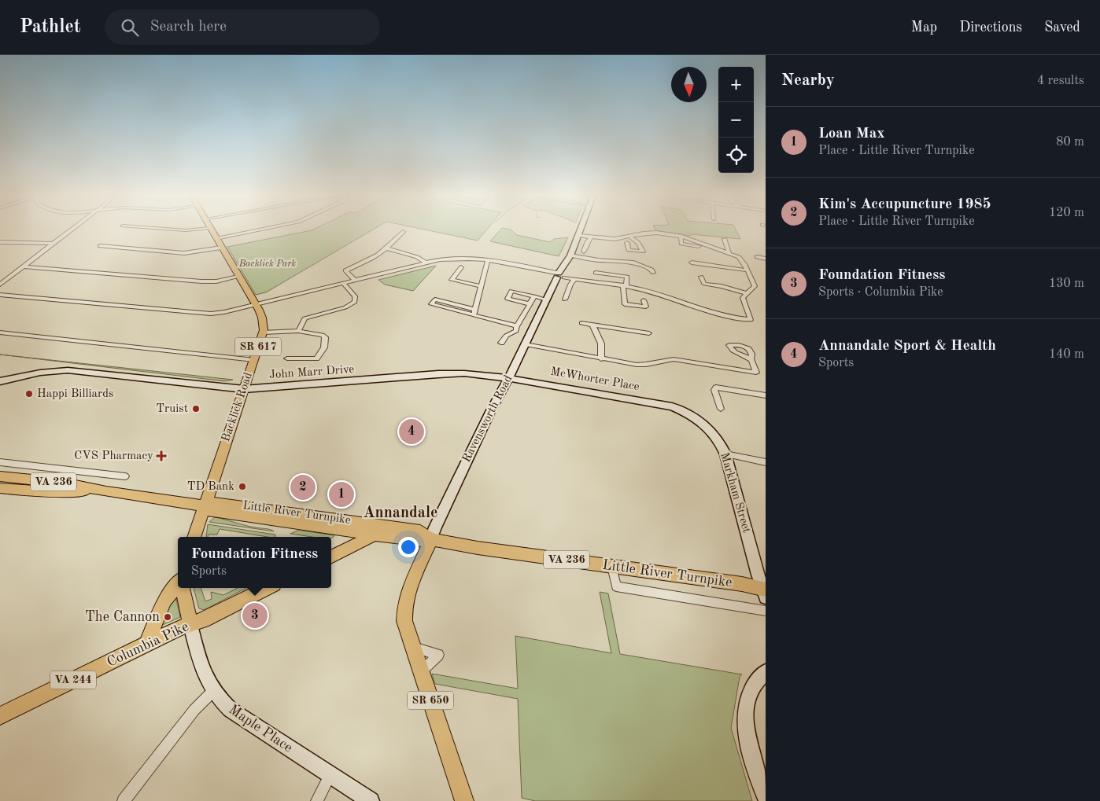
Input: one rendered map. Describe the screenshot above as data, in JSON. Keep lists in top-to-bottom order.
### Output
{
  "streets": {
    "main road": [
      "SR 617",
      "Backlick Road",
      "VA 236",
      "Little River Turnpike",
      "Columbia Pike",
      "VA 244",
      "SR 650"
    ],
    "street": [
      "John Marr Drive",
      "McWhorter Place",
      "Ravensworth Road",
      "Markham Street",
      "Maple Place"
    ]
  },
  "crossings": [
    ["John Marr Drive", "McWhorter Place"],
    ["John Marr Drive", "Backlick Road"],
    ["John Marr Drive", "Ravensworth Road"],
    ["McWhorter Place", "Ravensworth Road"],
    ["McWhorter Place", "Markham Street"],
    ["Backlick Road", "Little River Turnpike"],
    ["Ravensworth Road", "Little River Turnpike"],
    ["Ravensworth Road", "SR 650"],
    ["Markham Street", "Little River Turnpike"],
    ["Little River Turnpike", "SR 650"],
    ["Columbia Pike", "Maple Place"]
  ],
  "districts": ["Annandale"],
  "parks": ["Backlick Park"],
  "places": {
    "other": [
      "Happi Billiards",
      "Truist",
      "TD Bank",
      "The Cannon"
    ],
    "health": ["CVS Pharmacy"]
  },
  "north": "bottom",
  "page": {
    "header": "Pathlet",
    "search": "Search here",
    "nav": ["Map", "Directions", "Saved"],
    "heading": ["Nearby", "4 results"],
    "map_buttons": ["+", "−"],
    "list": [
      {
        "mark": "1",
        "name": "Loan Max",
        "note": "Place · Little River Turnpike",
        "value": "80 m"
      },
      {
        "mark": "2",
        "name": "Kim's Accupuncture 1985",
        "note": "Place · Little River Turnpike",
        "value": "120 m"
      },
      {
        "mark": "3",
        "name": "Foundation Fitness",
        "note": "Sports · Columbia Pike",
        "value": "130 m"
      },
      {
        "mark": "4",
        "name": "Annandale Sport & Health",
        "note": "Sports",
        "value": "140 m"
      }
    ],
    "pins": [
      "4",
      "2",
      "1",
      "3"
    ],
    "popup": ["Foundation Fitness", "Sports"]
  }
}
